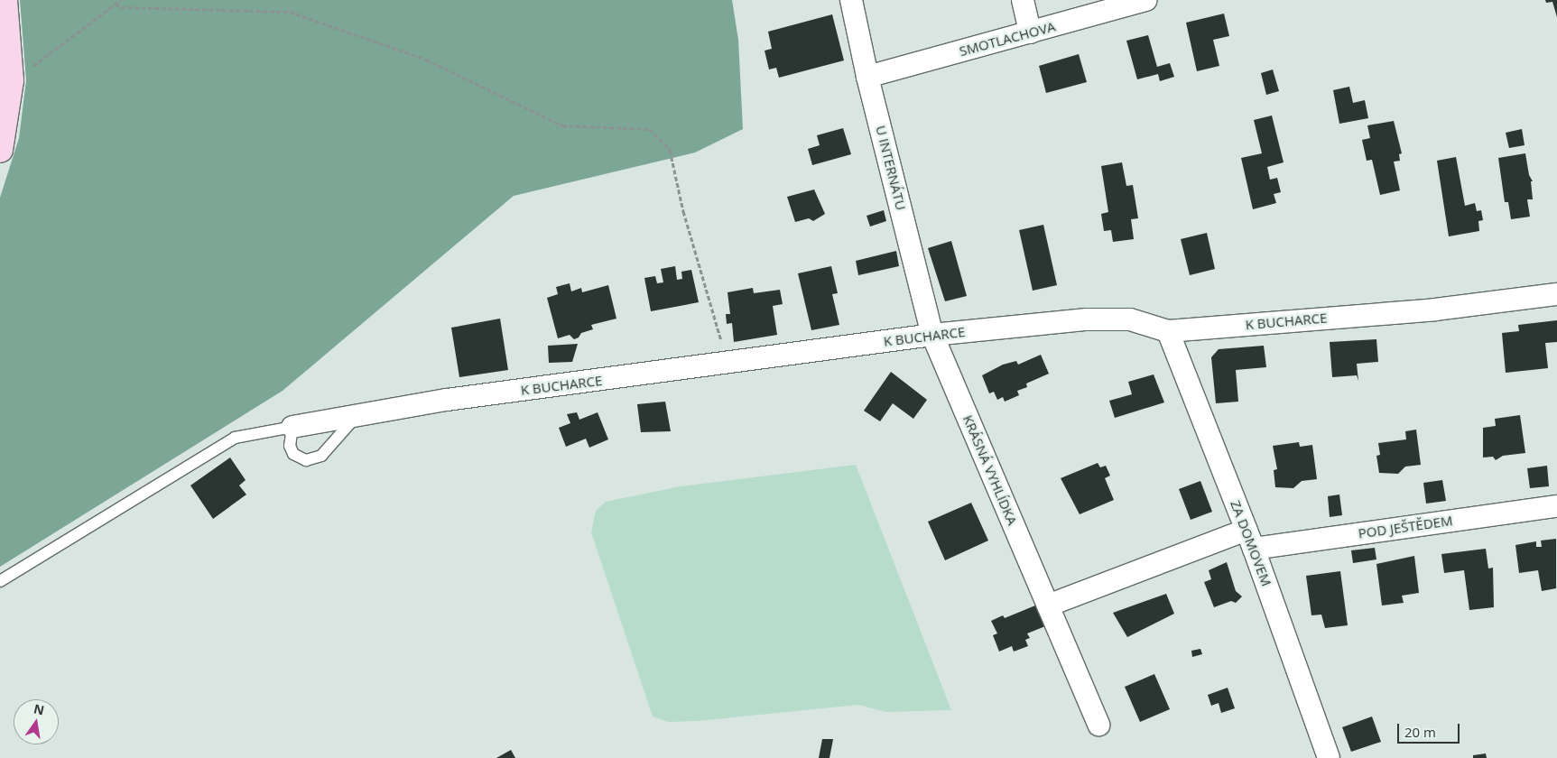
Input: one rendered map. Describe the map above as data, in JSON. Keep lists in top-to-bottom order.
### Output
{
  "streets": {
    "street": [
      "SMOTLACHOVA",
      "U INTERNÁTU",
      "K BUCHARCE",
      "KRÁSNÁ VYHLÍDKA",
      "POD JEŠTĚDEM",
      "ZA DOMOVEM"
    ]
  },
  "crossings": [
    ["SMOTLACHOVA", "U INTERNÁTU"],
    ["U INTERNÁTU", "K BUCHARCE"],
    ["U INTERNÁTU", "KRÁSNÁ VYHLÍDKA"],
    ["K BUCHARCE", "KRÁSNÁ VYHLÍDKA"],
    ["K BUCHARCE", "ZA DOMOVEM"],
    ["POD JEŠTĚDEM", "ZA DOMOVEM"]
  ],
  "scale_bar": "20 m",
  "north": "top"
}
